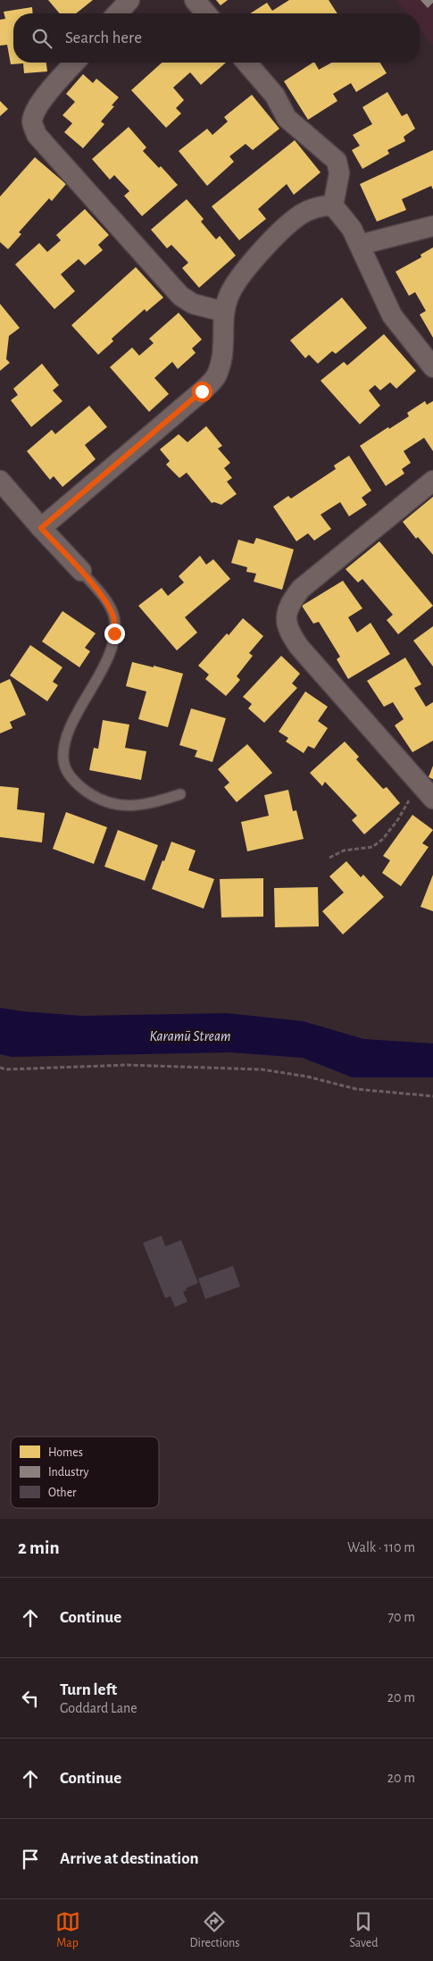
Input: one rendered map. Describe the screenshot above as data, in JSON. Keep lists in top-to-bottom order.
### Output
{
  "water": ["Karamū Stream"],
  "legend": ["Homes", "Industry", "Other"],
  "page": {
    "search": "Search here",
    "heading": ["2 min", "Walk · 110 m"],
    "list": [
      ["Continue", "70 m"],
      ["Turn left", "Goddard Lane", "20 m"],
      ["Continue", "20 m"],
      "Arrive at destination"
    ],
    "nav": ["Map", "Directions", "Saved"]
  }
}
